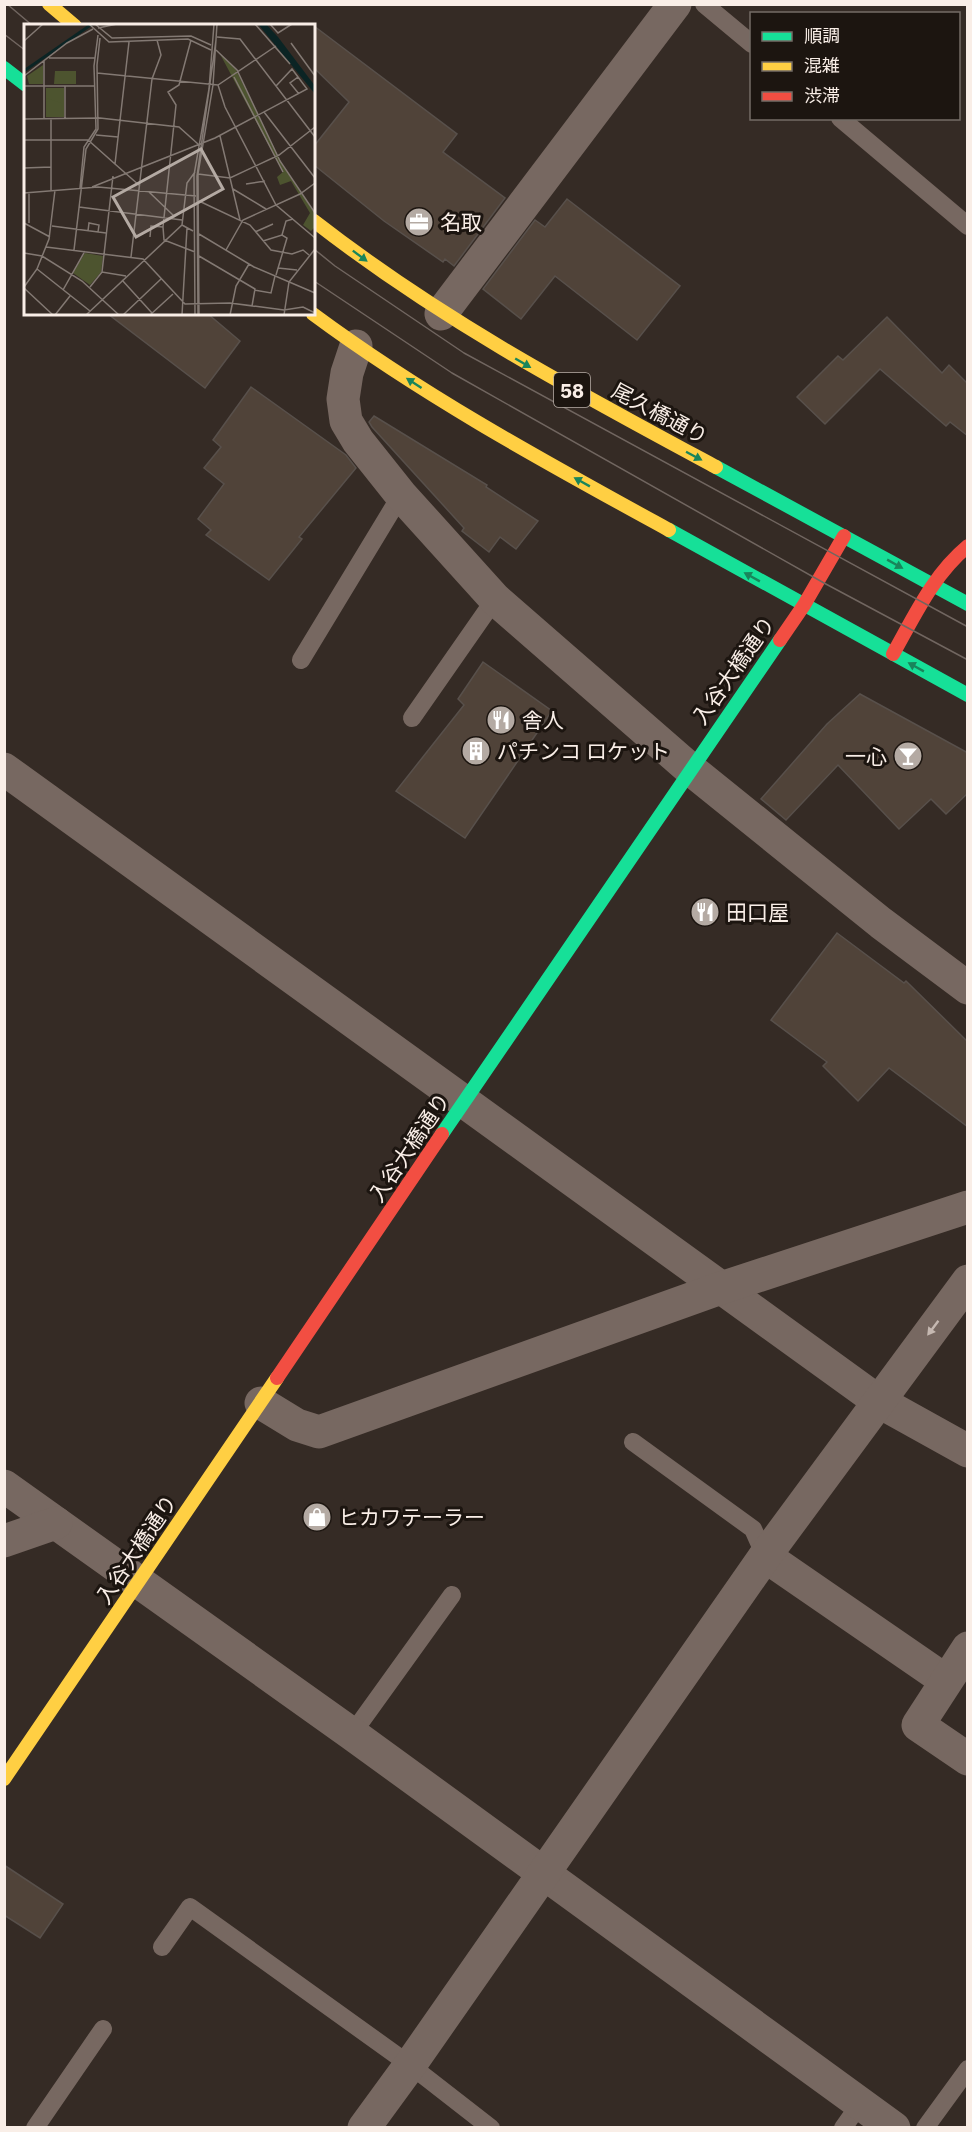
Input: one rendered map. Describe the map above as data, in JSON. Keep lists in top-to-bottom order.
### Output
{
  "streets": {
    "street": ["58", "尾久橋通り", "入谷大橋通り"]
  },
  "crossings": [
    ["尾久橋通り", "入谷大橋通り"]
  ],
  "places": {
    "office": ["名取"],
    "restaurant": ["舎人", "田口屋"],
    "building": ["パチンコ ロケット"],
    "bar": ["一心"],
    "shop": ["ヒカワテーラー"]
  },
  "legend": ["順調", "混雑", "渋滞"]
}
